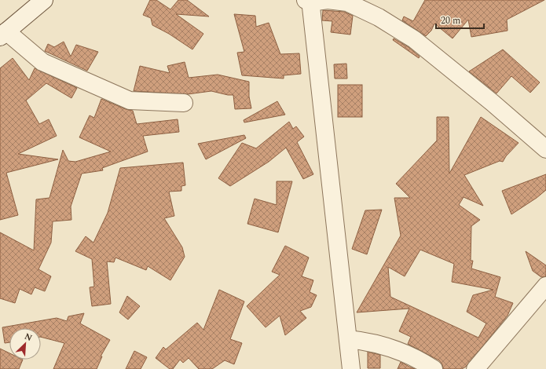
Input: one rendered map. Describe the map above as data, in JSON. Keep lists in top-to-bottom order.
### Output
{
  "scale_bar": "20 m",
  "north": "top right"
}
